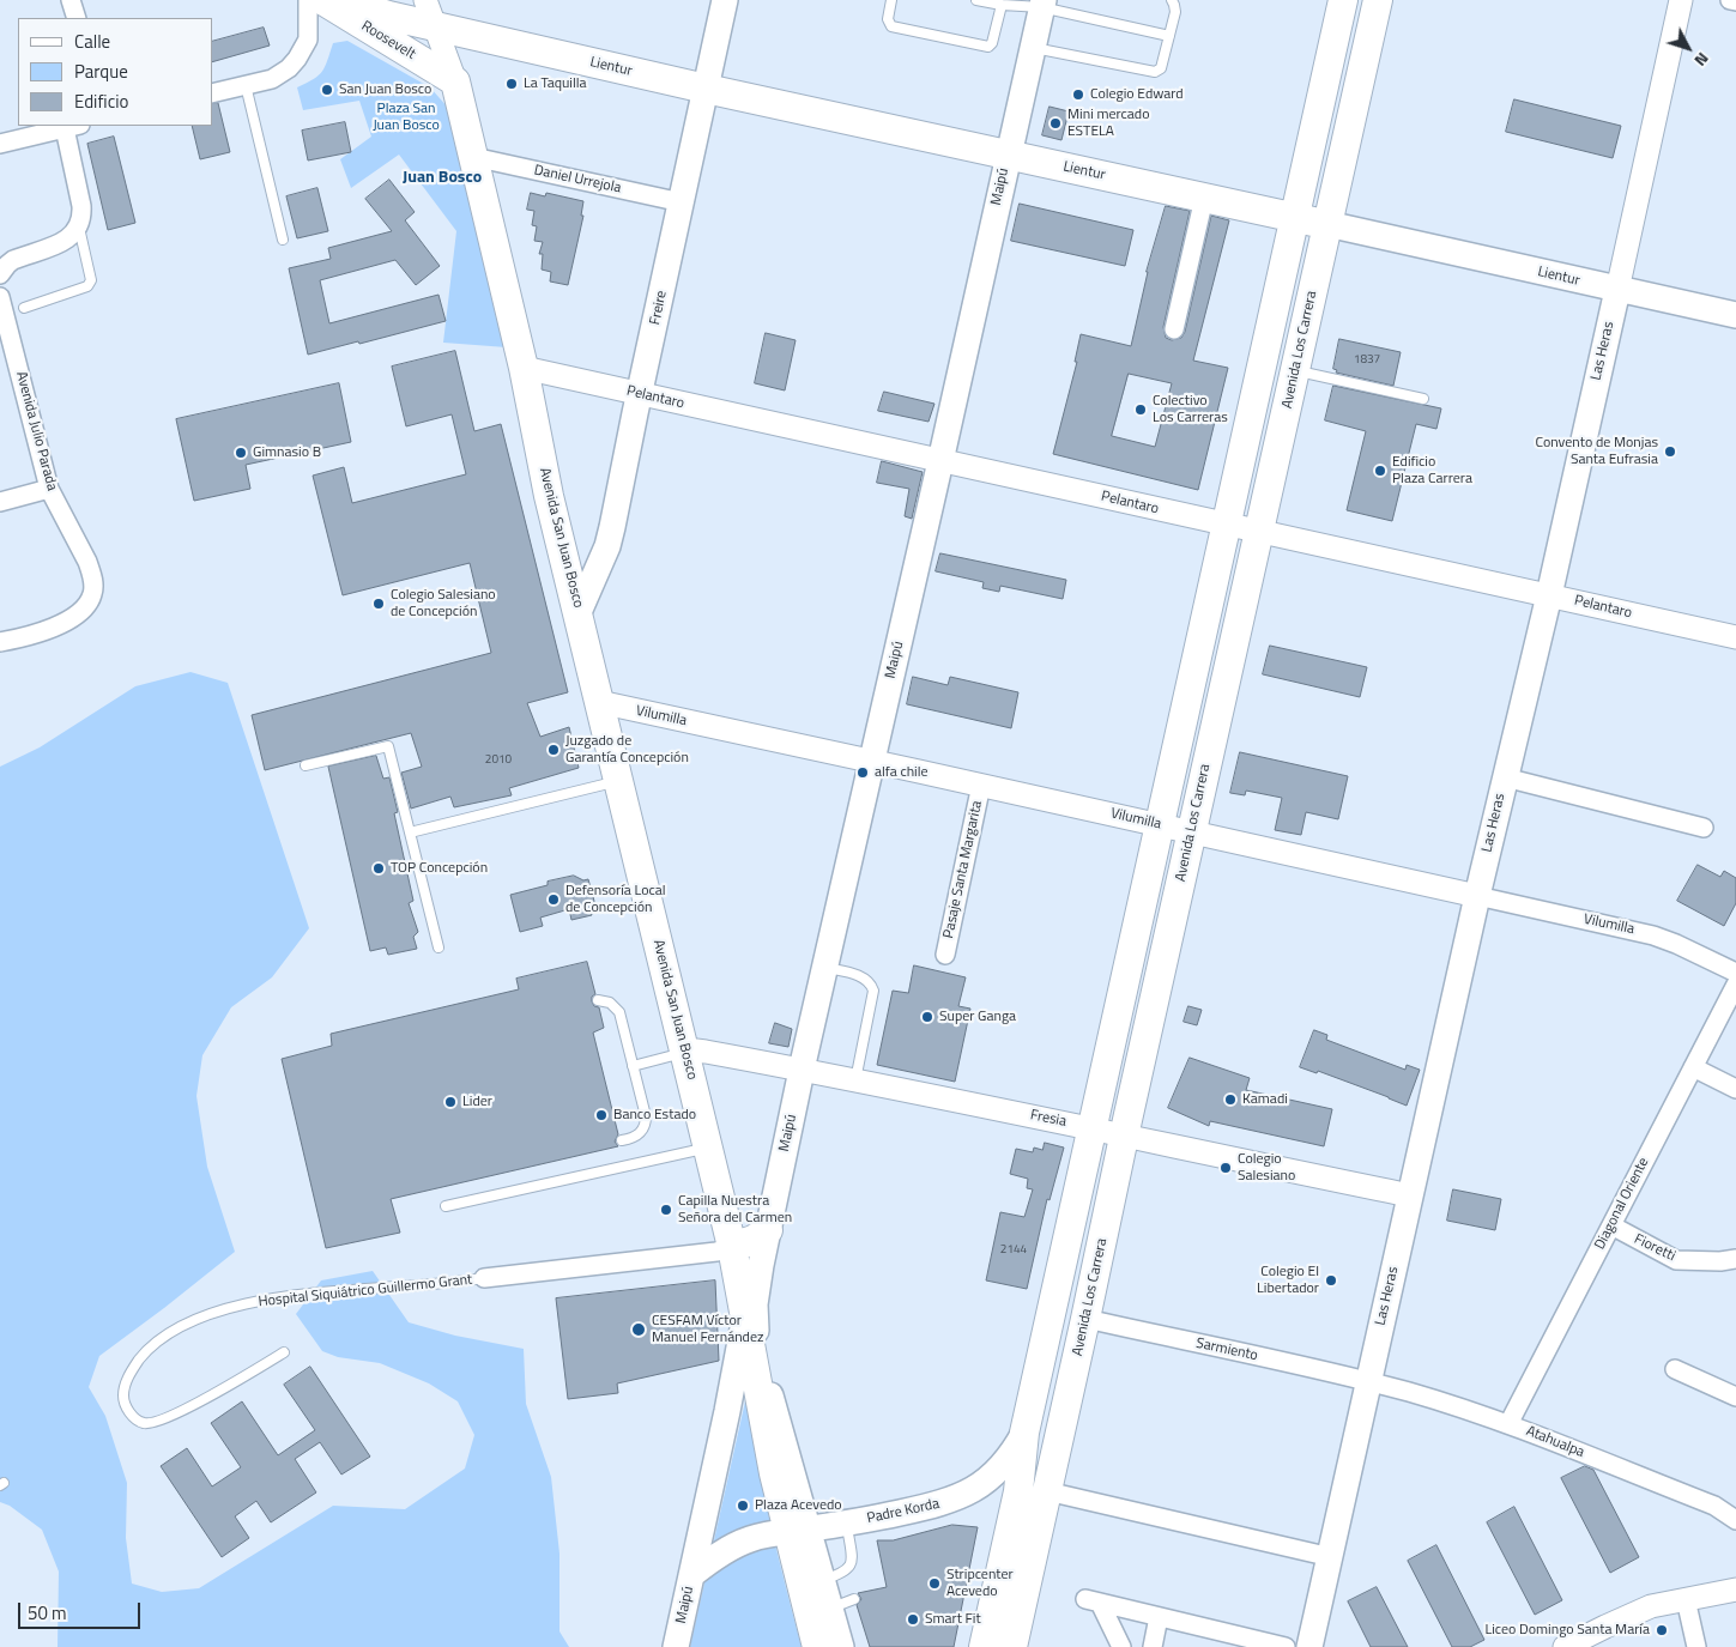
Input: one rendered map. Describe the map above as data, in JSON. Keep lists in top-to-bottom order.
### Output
{
  "streets": {
    "main road": [
      "Roosevelt",
      "Lientur",
      "Maipú",
      "Freire",
      "Avenida Los Carrera",
      "Las Heras",
      "Avenida San Juan Bosco",
      "Padre Korda"
    ],
    "street": [
      "Daniel Urrejola",
      "Pelantaro",
      "Avenida Julio Parada",
      "Vilumilla",
      "Pasaje Santa Margarita",
      "Fresia",
      "Diagonal Oriente",
      "Fioretti",
      "Hospital Siquiátrico Guillermo Grant",
      "Sarmiento",
      "Atahualpa"
    ]
  },
  "crossings": [
    ["Roosevelt", "Lientur"],
    ["Roosevelt", "Avenida San Juan Bosco"],
    ["Lientur", "Maipú"],
    ["Lientur", "Freire"],
    ["Lientur", "Avenida Los Carrera"],
    ["Lientur", "Las Heras"],
    ["Lientur", "Avenida San Juan Bosco"],
    ["Daniel Urrejola", "Freire"],
    ["Daniel Urrejola", "Avenida San Juan Bosco"],
    ["Maipú", "Pelantaro"],
    ["Maipú", "Avenida San Juan Bosco"],
    ["Maipú", "Vilumilla"],
    ["Maipú", "Fresia"],
    ["Maipú", "Padre Korda"],
    ["Freire", "Pelantaro"],
    ["Freire", "Avenida San Juan Bosco"],
    ["Avenida Los Carrera", "Pelantaro"],
    ["Avenida Los Carrera", "Vilumilla"],
    ["Avenida Los Carrera", "Fresia"],
    ["Avenida Los Carrera", "Sarmiento"],
    ["Las Heras", "Pelantaro"],
    ["Las Heras", "Vilumilla"],
    ["Las Heras", "Fresia"],
    ["Las Heras", "Sarmiento"],
    ["Las Heras", "Atahualpa"],
    ["Pelantaro", "Avenida San Juan Bosco"],
    ["Avenida San Juan Bosco", "Vilumilla"],
    ["Avenida San Juan Bosco", "Fresia"],
    ["Avenida San Juan Bosco", "Hospital Siquiátrico Guillermo Grant"],
    ["Avenida San Juan Bosco", "Padre Korda"],
    ["Vilumilla", "Pasaje Santa Margarita"],
    ["Diagonal Oriente", "Fioretti"],
    ["Diagonal Oriente", "Atahualpa"],
    ["Sarmiento", "Atahualpa"]
  ],
  "districts": ["Juan Bosco"],
  "parks": ["Plaza San Juan Bosco"],
  "places": [
    "La Taquilla",
    "San Juan Bosco",
    "Colegio Edward",
    "Mini mercado ESTELA",
    "Colectivo Los Carreras",
    "Convento de Monjas Santa Eufrasia",
    "Gimnasio B",
    "Edificio Plaza Carrera",
    "Colegio Salesiano de Concepción",
    "Juzgado de Garantía Concepción",
    "alfa chile",
    "TOP Concepción",
    "Defensoría Local de Concepción",
    "Super Ganga",
    "Kamadi",
    "Lider",
    "Banco Estado",
    "Colegio Salesiano",
    "Capilla Nuestra Señora del Carmen",
    "Colegio El Libertador",
    "CESFAM Víctor Manuel Fernández",
    "Plaza Acevedo",
    "Stripcenter Acevedo",
    "Smart Fit",
    "Liceo Domingo Santa María"
  ],
  "house_numbers": ["1837", "2010", "2144"],
  "legend": ["Calle", "Parque", "Edificio"],
  "scale_bar": "50 m",
  "north": "bottom right"
}
